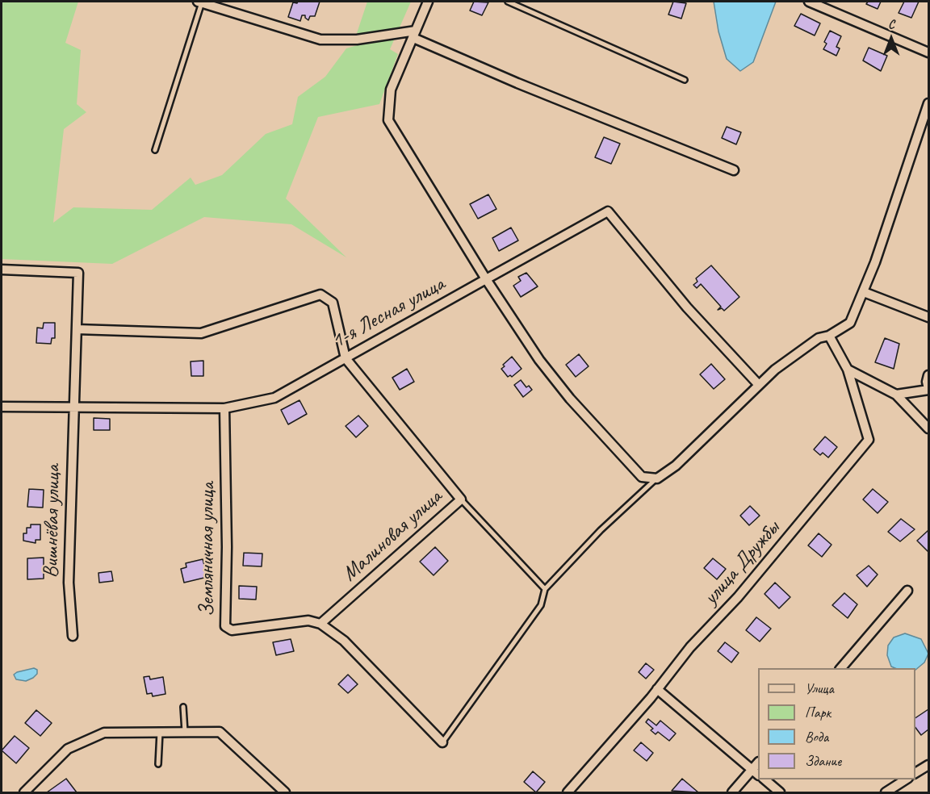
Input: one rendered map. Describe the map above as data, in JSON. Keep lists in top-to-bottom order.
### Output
{
  "streets": {
    "street": [
      "1-я Лесная улица",
      "Вишнёвая улица",
      "Малиновая улица",
      "Земляничная улица",
      "улица Дружбы"
    ]
  },
  "crossings": [
    ["1-я Лесная улица", "Вишнёвая улица"],
    ["1-я Лесная улица", "Малиновая улица"],
    ["1-я Лесная улица", "Земляничная улица"],
    ["Малиновая улица", "Земляничная улица"]
  ],
  "legend": [
    "Улица",
    "Парк",
    "Вода",
    "Здание"
  ],
  "north": "top"
}
